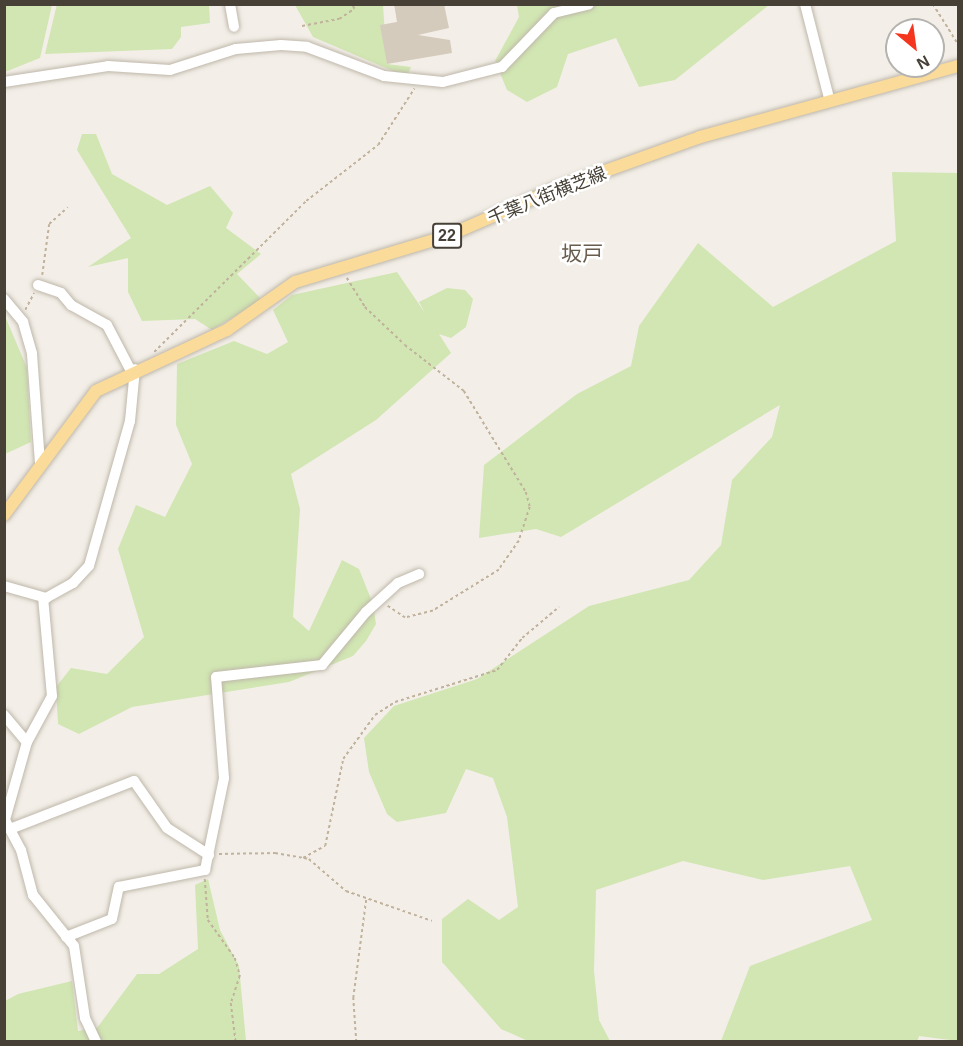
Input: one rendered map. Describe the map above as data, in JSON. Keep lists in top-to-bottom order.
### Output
{
  "streets": {
    "main road": ["千葉八街横芝線", "22"]
  },
  "districts": ["坂戸"],
  "north": "bottom right"
}
